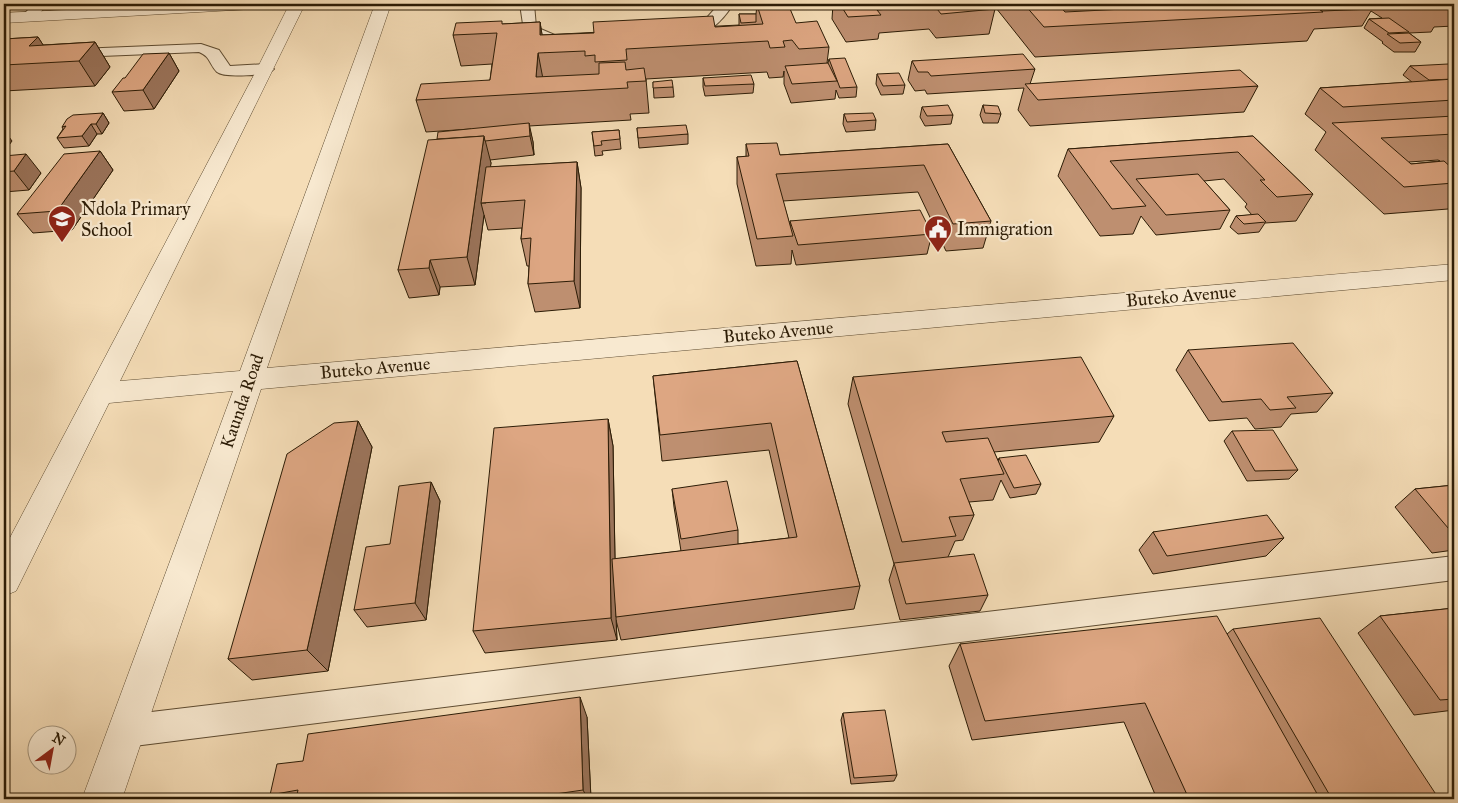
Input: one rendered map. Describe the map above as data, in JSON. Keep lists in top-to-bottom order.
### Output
{
  "streets": {
    "street": ["Buteko Avenue", "Kaunda Road"]
  },
  "crossings": [
    ["Buteko Avenue", "Kaunda Road"]
  ],
  "places": {
    "school or university": ["Ndola Primary School"],
    "public building": ["Immigration"]
  },
  "north": "top right"
}
